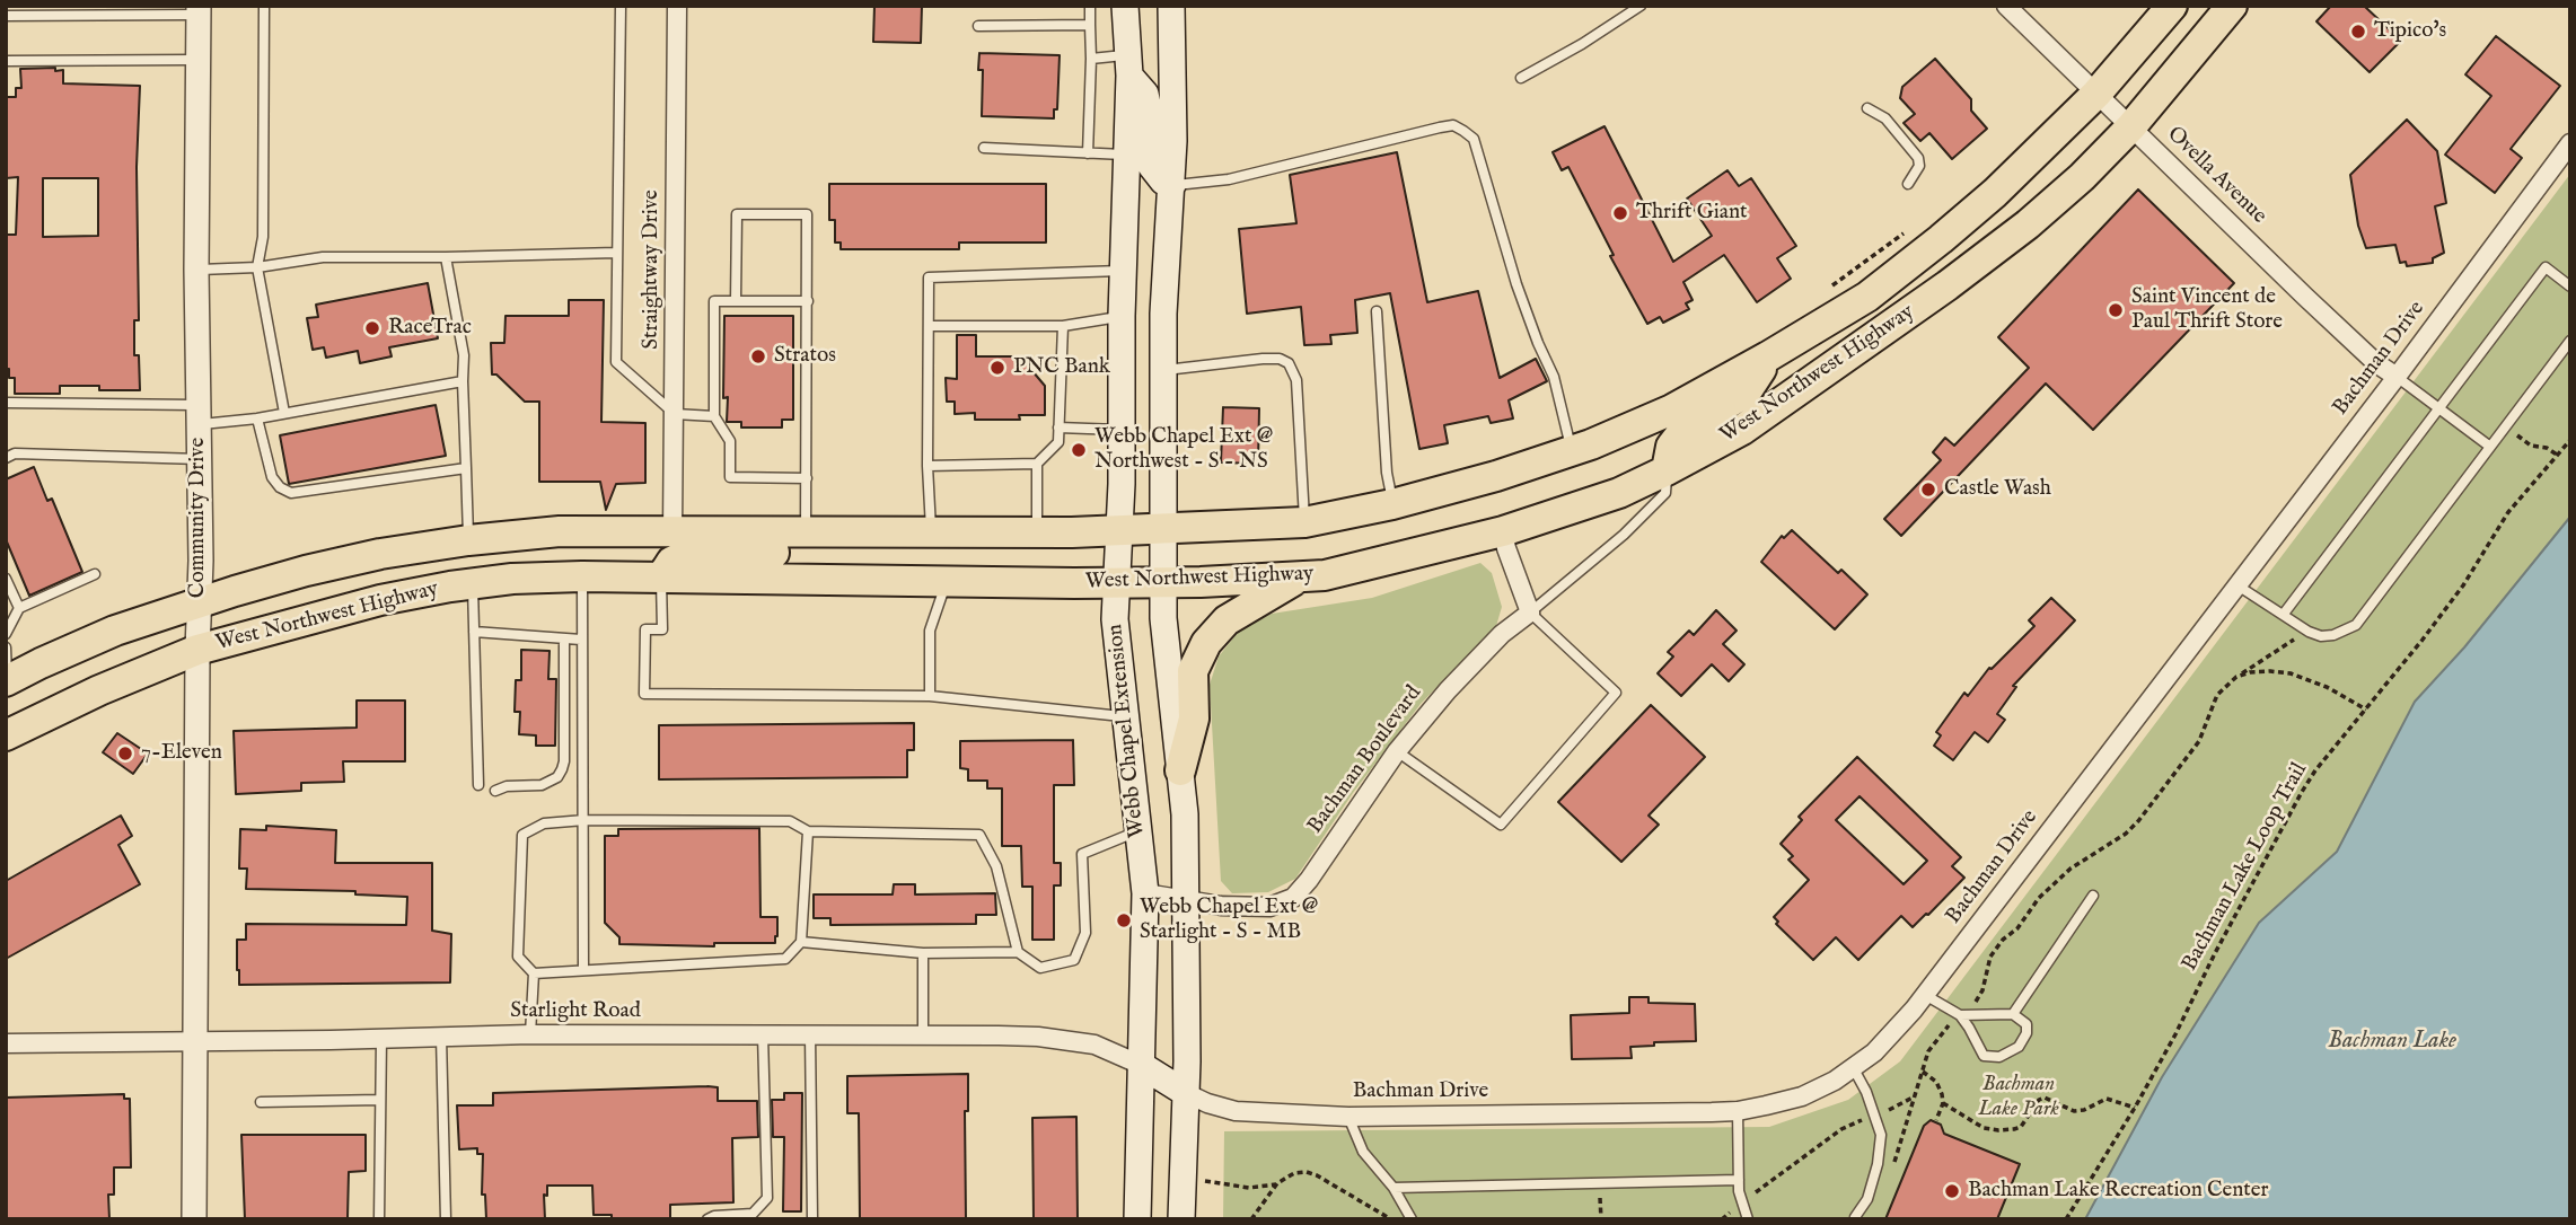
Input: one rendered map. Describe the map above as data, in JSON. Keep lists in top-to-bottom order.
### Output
{
  "streets": {
    "main road": ["West Northwest Highway", "Webb Chapel Extension"],
    "street": [
      "Ovella Avenue",
      "Straightway Drive",
      "Bachman Drive",
      "Community Drive",
      "Bachman Boulevard",
      "Starlight Road"
    ],
    "path": ["Bachman Lake Loop Trail"]
  },
  "crossings": [
    ["Ovella Avenue", "Bachman Drive"],
    ["Ovella Avenue", "West Northwest Highway"],
    ["Straightway Drive", "West Northwest Highway"],
    ["West Northwest Highway", "Community Drive"],
    ["West Northwest Highway", "Webb Chapel Extension"],
    ["Community Drive", "Starlight Road"],
    ["Webb Chapel Extension", "Bachman Boulevard"],
    ["Webb Chapel Extension", "Starlight Road"]
  ],
  "water": ["Bachman Lake"],
  "parks": ["Bachman Lake Park"],
  "places": [
    "Tipico's",
    "Thrift Giant",
    "Saint Vincent de Paul Thrift Store",
    "RaceTrac",
    "Stratos",
    "PNC Bank",
    "Webb Chapel Ext @ Northwest - S - NS",
    "Castle Wash",
    "7-Eleven",
    "Webb Chapel Ext @ Starlight - S - MB",
    "Bachman Lake Recreation Center"
  ]
}
